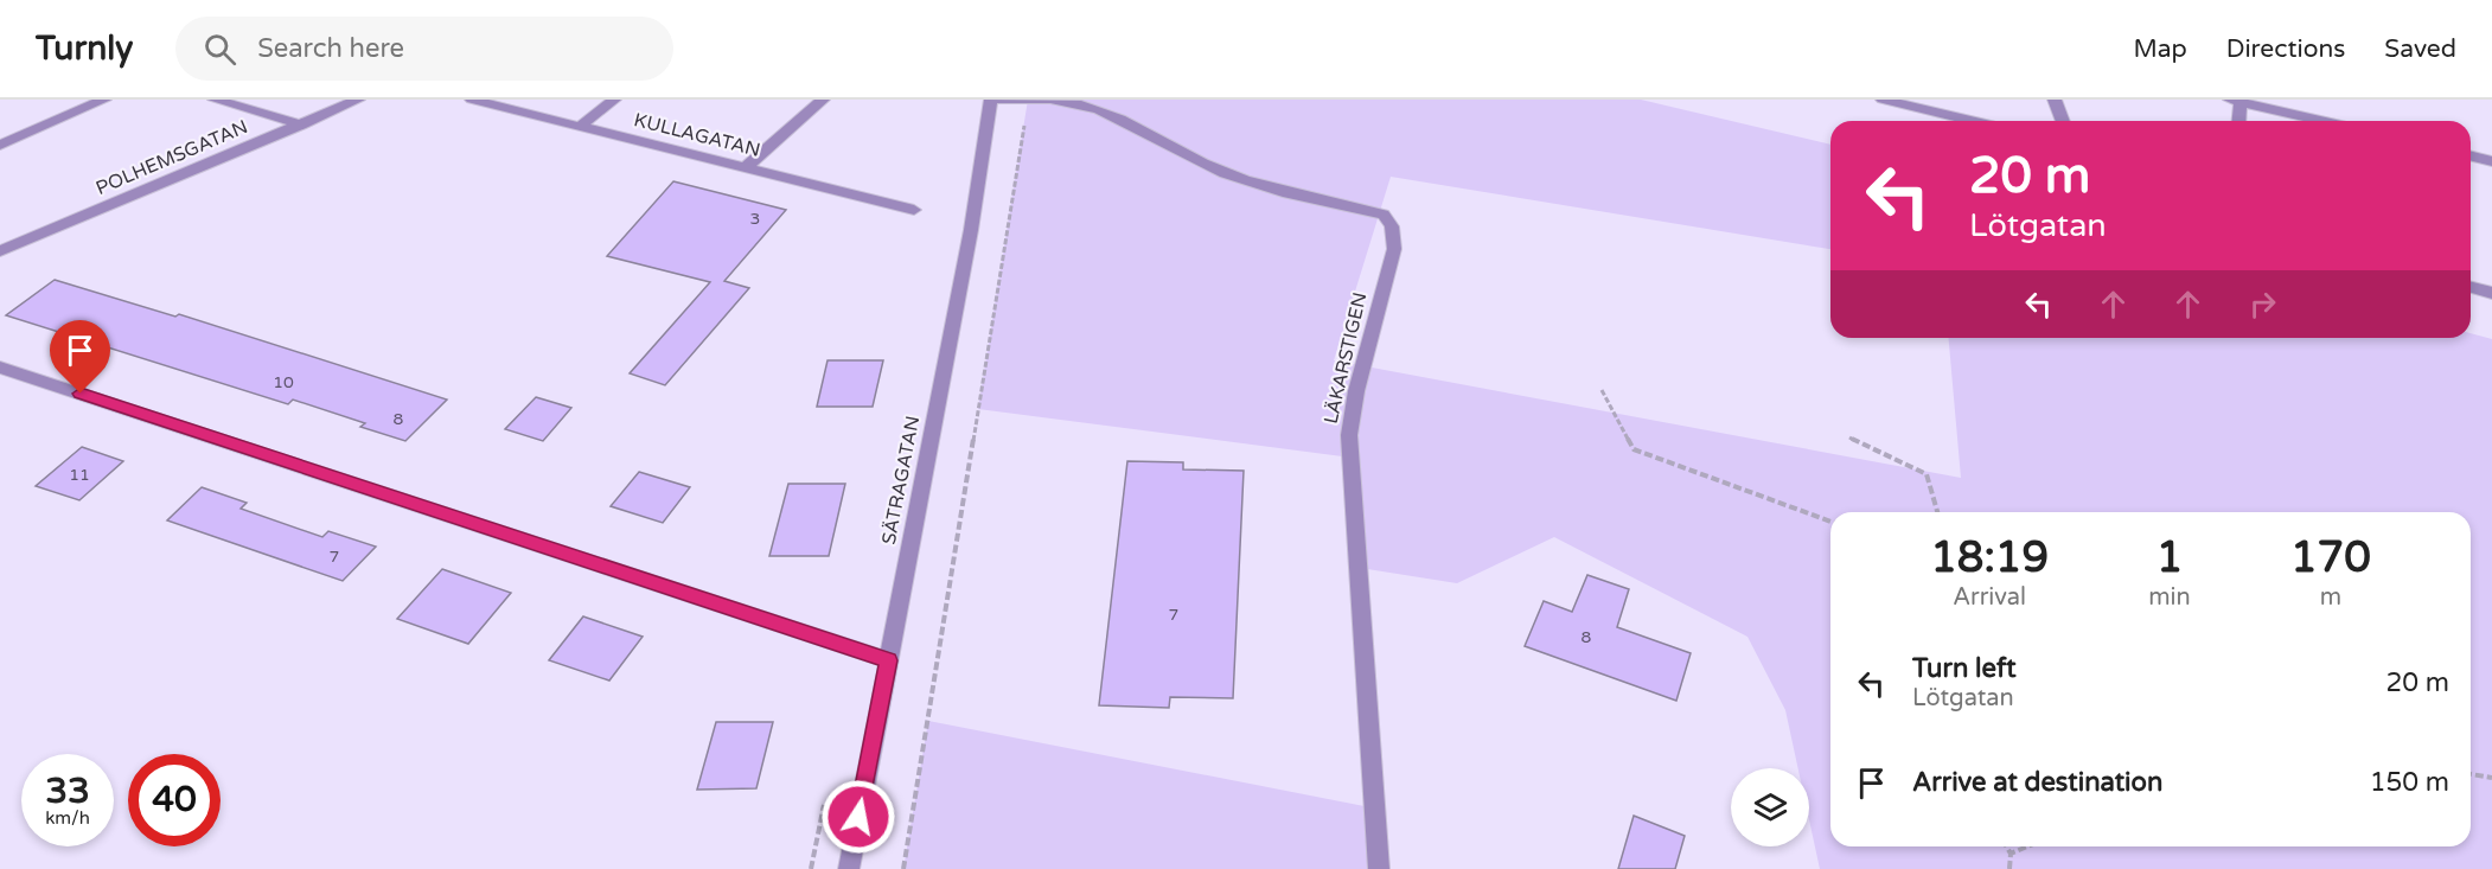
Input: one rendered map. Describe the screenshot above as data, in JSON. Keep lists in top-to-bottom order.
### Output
{
  "streets": {
    "street": [
      "KULLAGATAN",
      "POLHEMSGATAN",
      "LÄKARSTIGEN",
      "SÄTRAGATAN"
    ]
  },
  "crossings": [
    ["LÄKARSTIGEN", "SÄTRAGATAN"]
  ],
  "house_numbers": [
    "3",
    "10",
    "8",
    "11",
    "7",
    "7",
    "8"
  ],
  "page": {
    "header": "Turnly",
    "search": "Search here",
    "nav": ["Map", "Directions", "Saved"],
    "turn": ["20 m", "Lötgatan"],
    "eta": [
      "18:19",
      "Arrival",
      "1",
      "min",
      "170",
      "m"
    ],
    "list": [
      {
        "name": "Turn left",
        "note": "Lötgatan",
        "value": "20 m"
      },
      {
        "name": "Arrive at destination",
        "value": "150 m"
      }
    ],
    "speed": "33 km/h",
    "limit": "40"
  }
}
